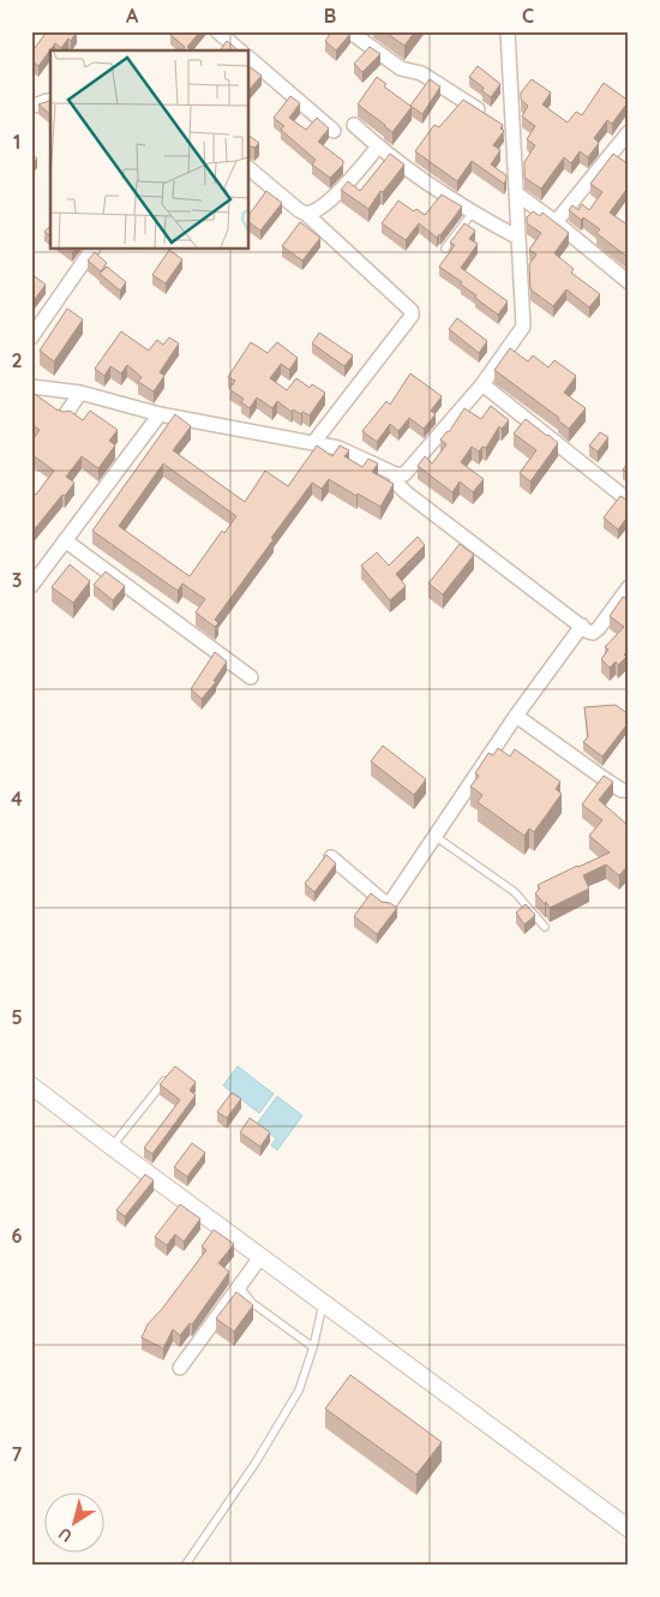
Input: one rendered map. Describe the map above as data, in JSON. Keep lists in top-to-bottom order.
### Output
{
  "north": "bottom left",
  "grid": {
    "columns": ["A", "B", "C"],
    "rows": [
      "1",
      "2",
      "3",
      "4",
      "5",
      "6",
      "7"
    ]
  }
}
